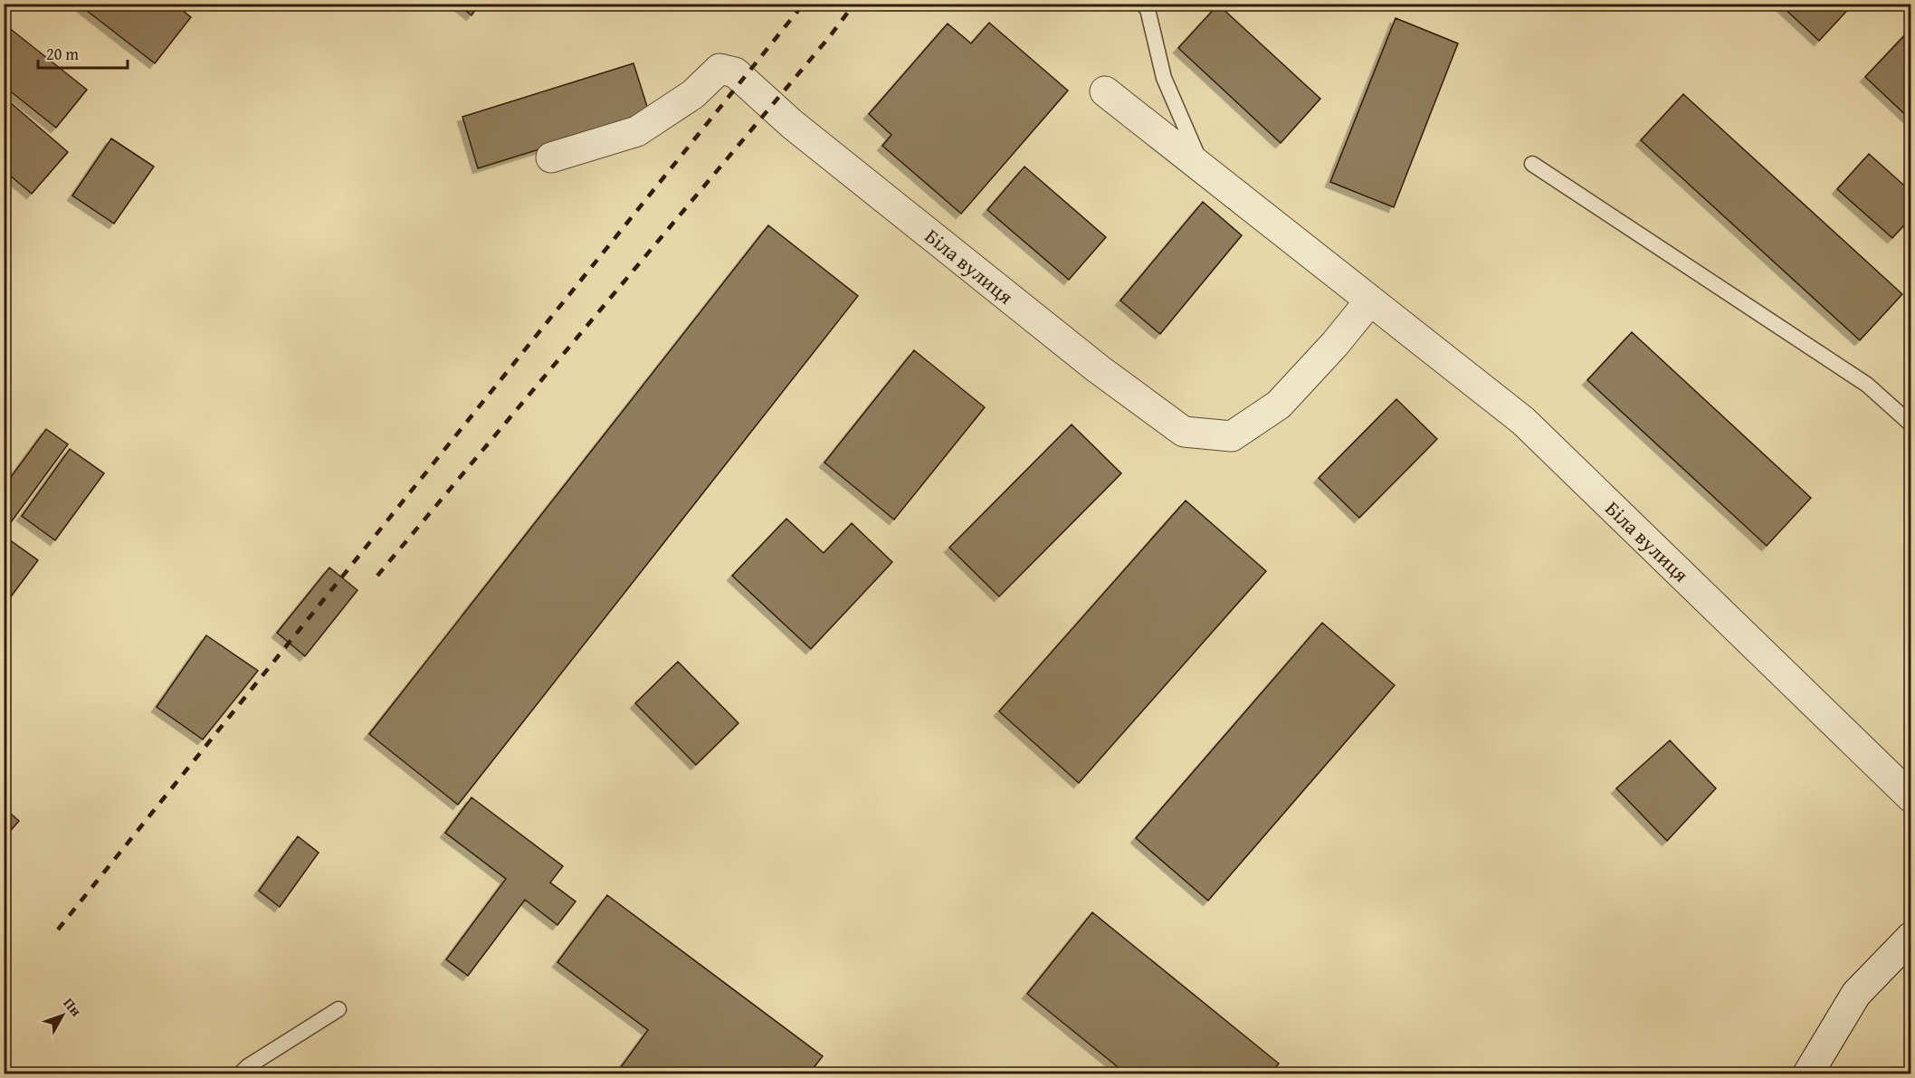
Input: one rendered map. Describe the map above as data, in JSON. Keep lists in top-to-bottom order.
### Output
{
  "streets": {
    "street": ["Біла вулиця"]
  },
  "scale_bar": "20 m",
  "north": "top right"
}
